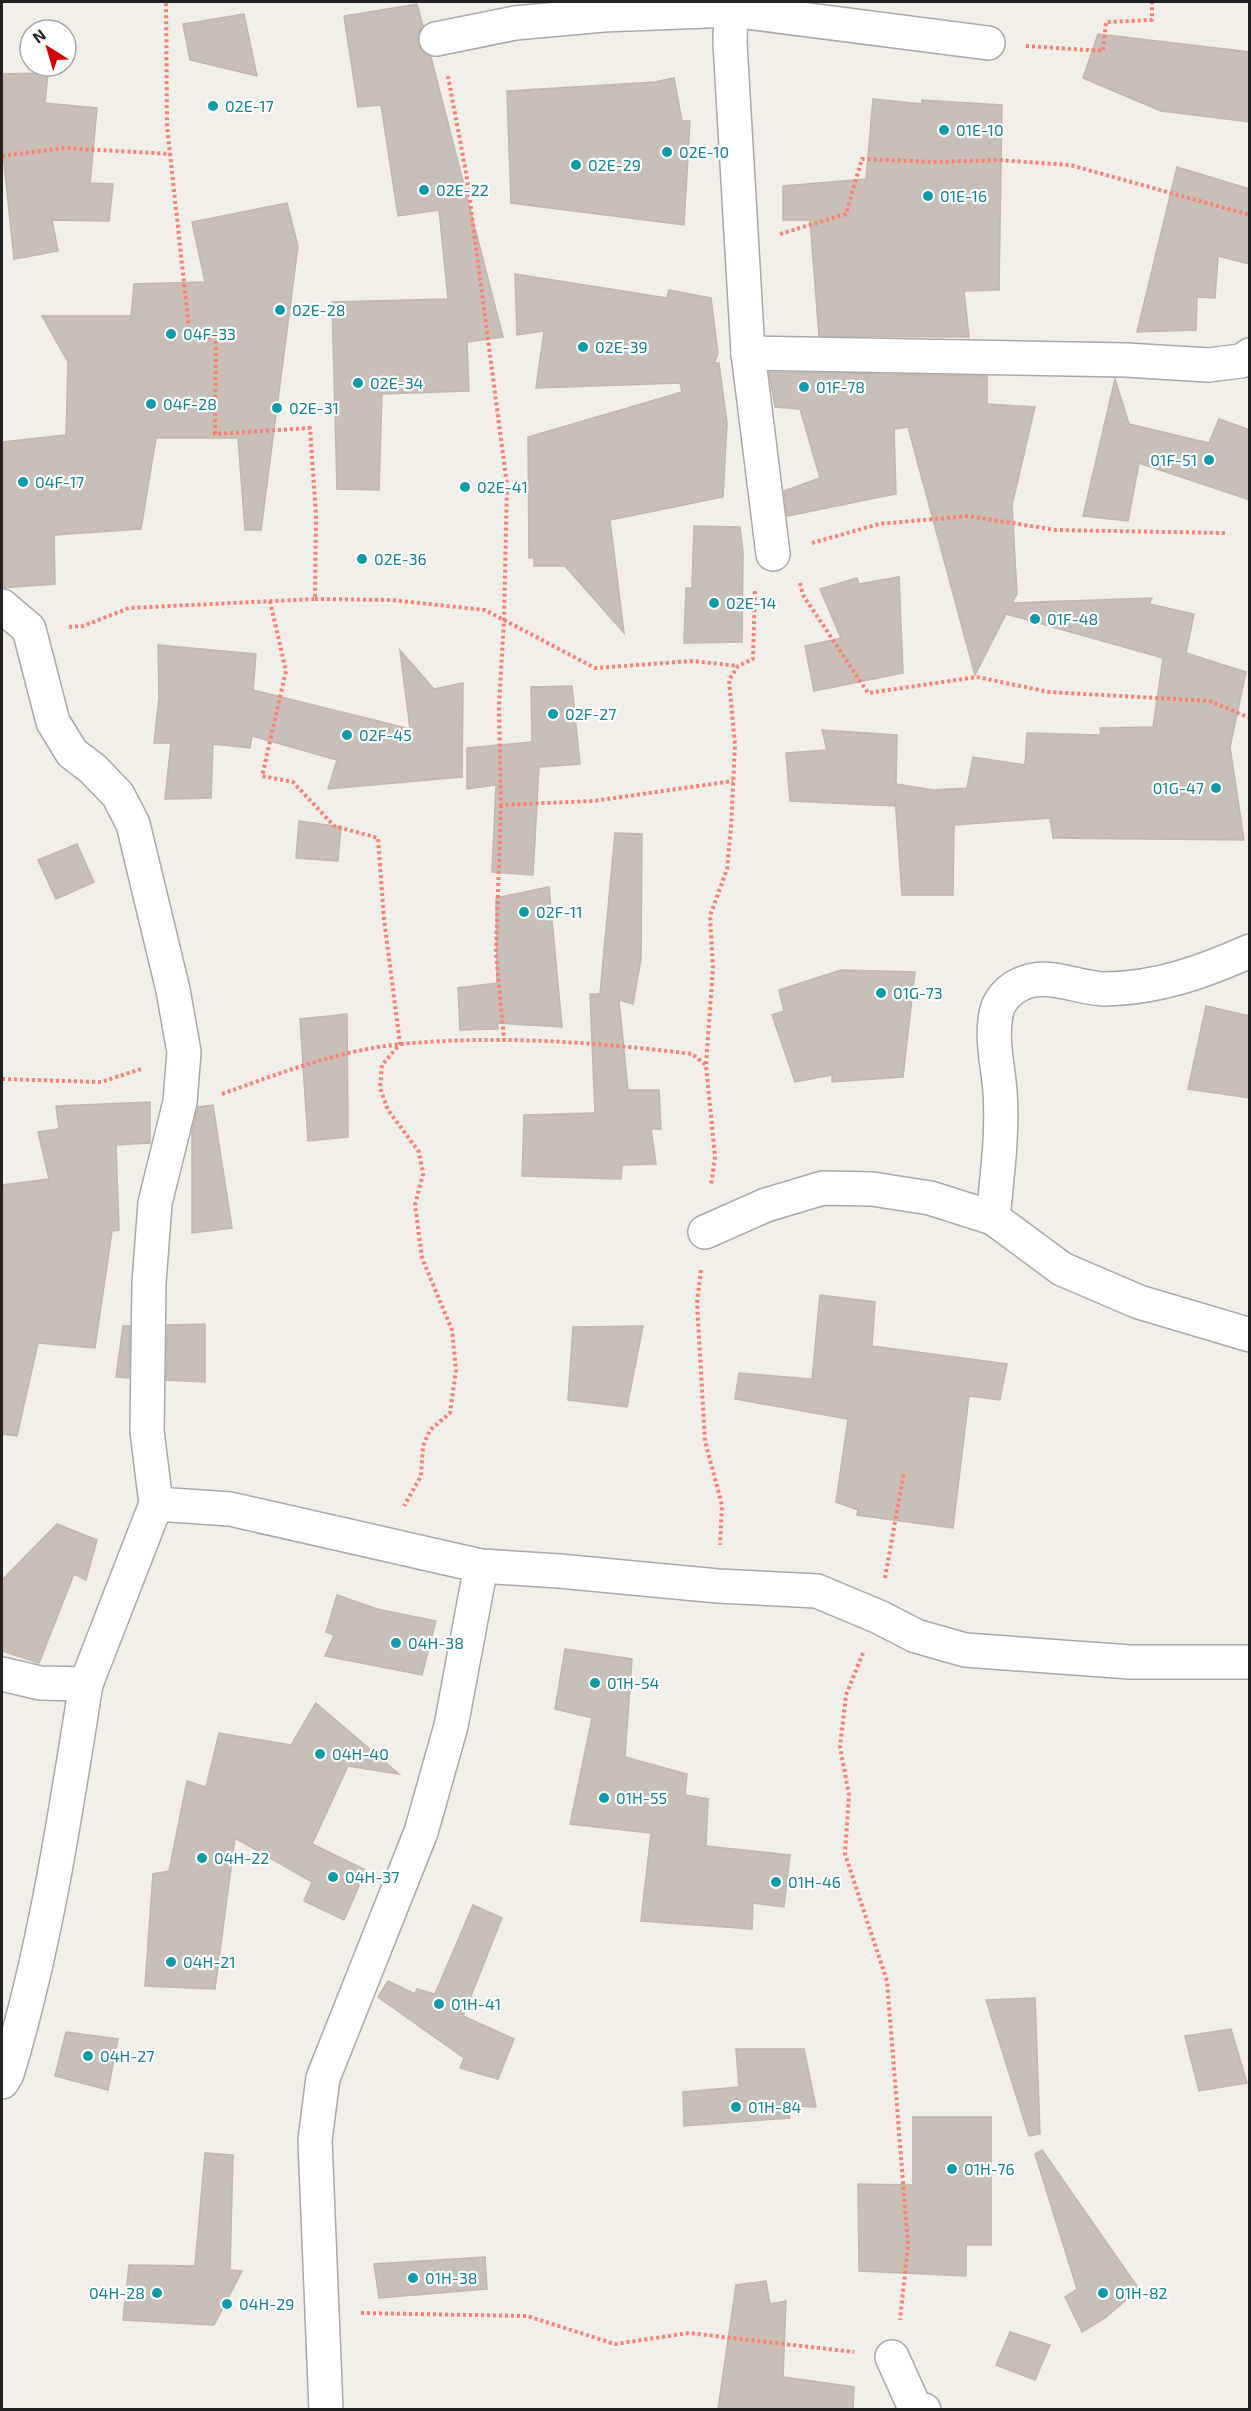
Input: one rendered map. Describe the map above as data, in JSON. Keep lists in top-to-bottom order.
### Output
{
  "places": [
    "02E-17",
    "01E-10",
    "02E-10",
    "02E-29",
    "02E-22",
    "01E-16",
    "02E-28",
    "04F-33",
    "02E-39",
    "02E-34",
    "01F-78",
    "04F-28",
    "02E-31",
    "01F-51",
    "04F-17",
    "02E-41",
    "02E-36",
    "02E-14",
    "01F-48",
    "02F-27",
    "02F-45",
    "01G-47",
    "02F-11",
    "01G-73",
    "04H-38",
    "01H-54",
    "04H-40",
    "01H-55",
    "04H-22",
    "04H-37",
    "01H-46",
    "04H-21",
    "01H-41",
    "04H-27",
    "01H-84",
    "01H-76",
    "01H-38",
    "04H-28",
    "01H-82",
    "04H-29"
  ],
  "north": "top left"
}
